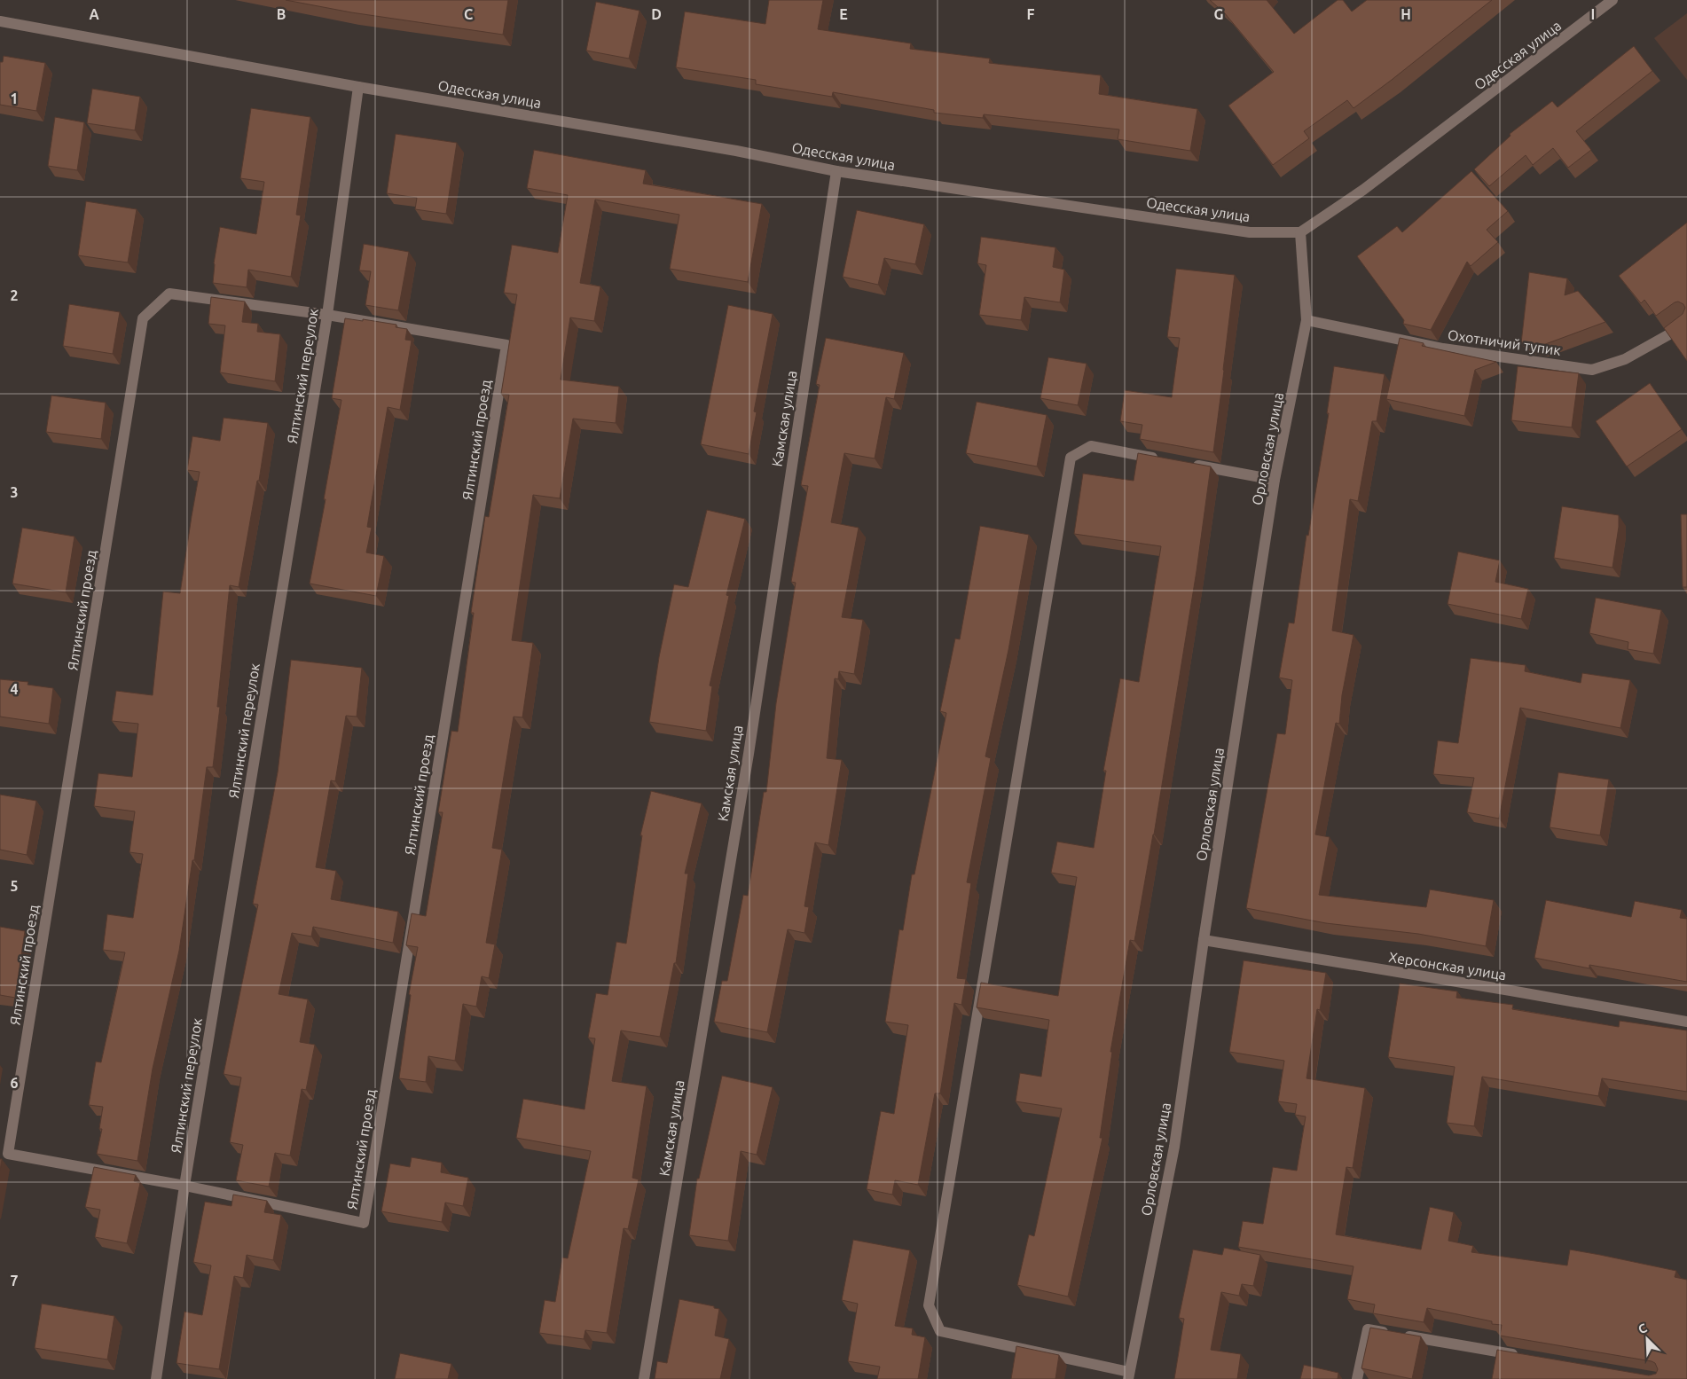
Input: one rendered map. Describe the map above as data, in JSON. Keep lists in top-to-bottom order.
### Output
{
  "streets": {
    "street": [
      "Одесская улица",
      "Охотничий тупик",
      "Ялтинский переулок",
      "Камская улица",
      "Ялтинский проезд",
      "Орловская улица",
      "Херсонская улица"
    ]
  },
  "crossings": [
    ["Одесская улица", "Ялтинский переулок"],
    ["Одесская улица", "Камская улица"],
    ["Одесская улица", "Орловская улица"],
    ["Охотничий тупик", "Орловская улица"],
    ["Ялтинский переулок", "Ялтинский проезд"],
    ["Орловская улица", "Херсонская улица"]
  ],
  "north": "top left",
  "grid": {
    "columns": [
      "A",
      "B",
      "C",
      "D",
      "E",
      "F",
      "G",
      "H",
      "I"
    ],
    "rows": [
      "1",
      "2",
      "3",
      "4",
      "5",
      "6",
      "7"
    ]
  }
}
